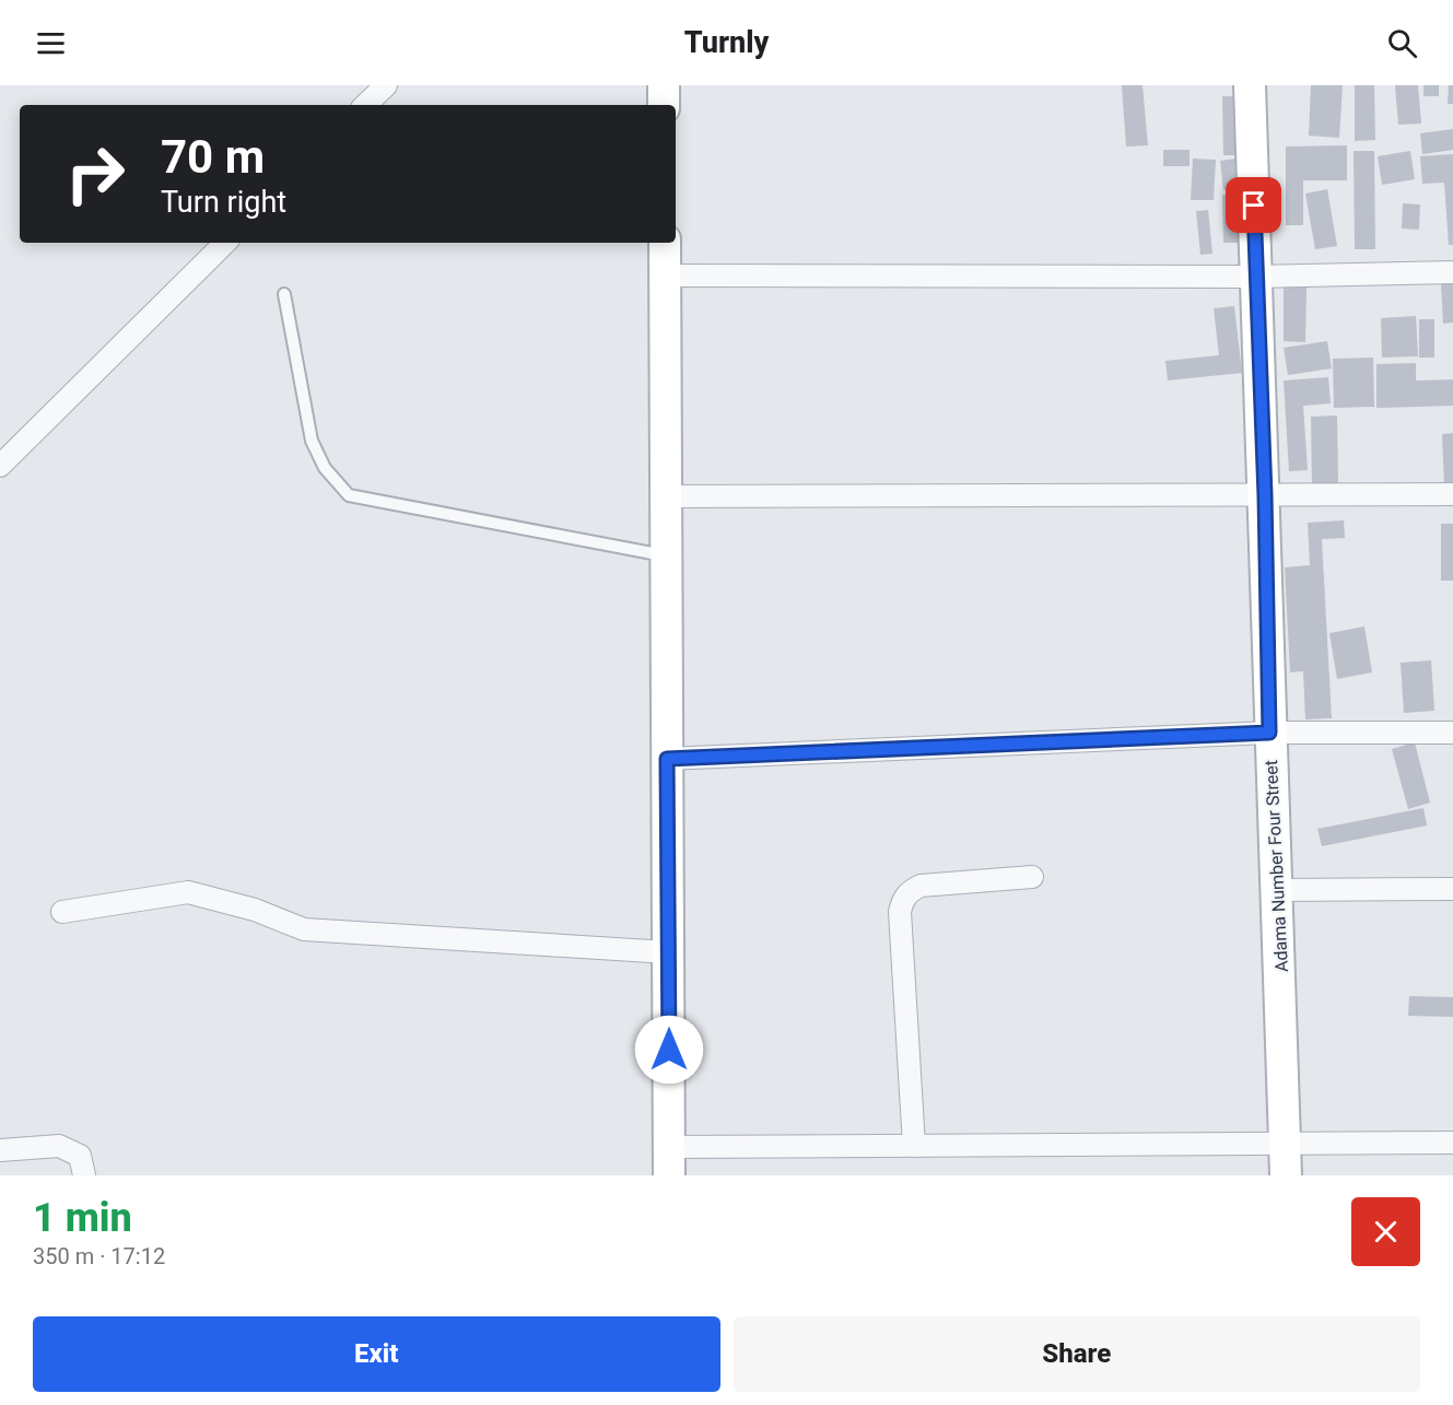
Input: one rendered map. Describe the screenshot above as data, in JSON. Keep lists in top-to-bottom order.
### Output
{
  "streets": {
    "street": ["Adama Number Four Street"]
  },
  "page": {
    "header": "Turnly",
    "turn": ["70 m", "Turn right"],
    "heading": ["1 min", "350 m · 17:12"],
    "buttons": ["Exit", "Share"]
  }
}
